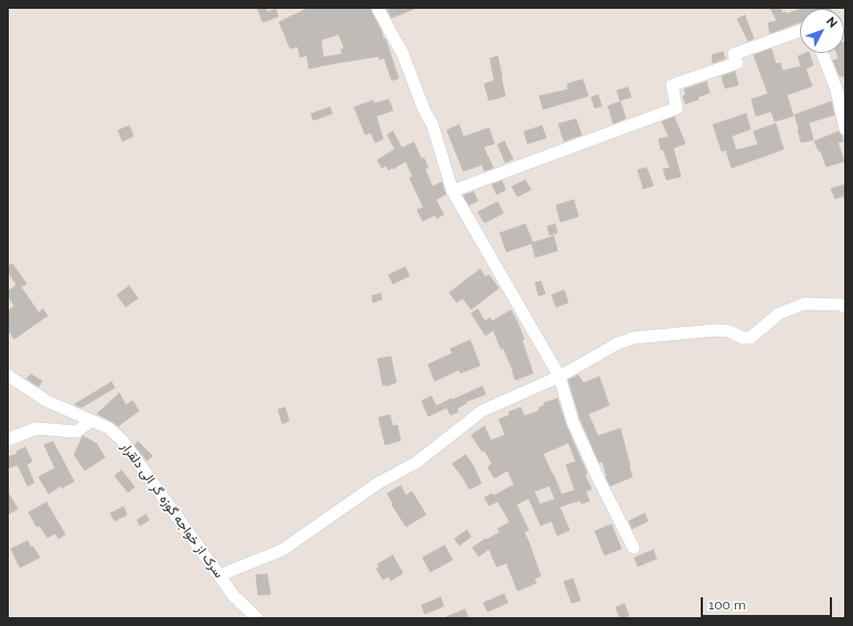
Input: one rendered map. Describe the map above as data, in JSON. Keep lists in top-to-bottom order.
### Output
{
  "streets": {
    "street": ["سرک از خواجه گوزه گر الی دلقرار"]
  },
  "scale_bar": "100 m",
  "north": "top right"
}
